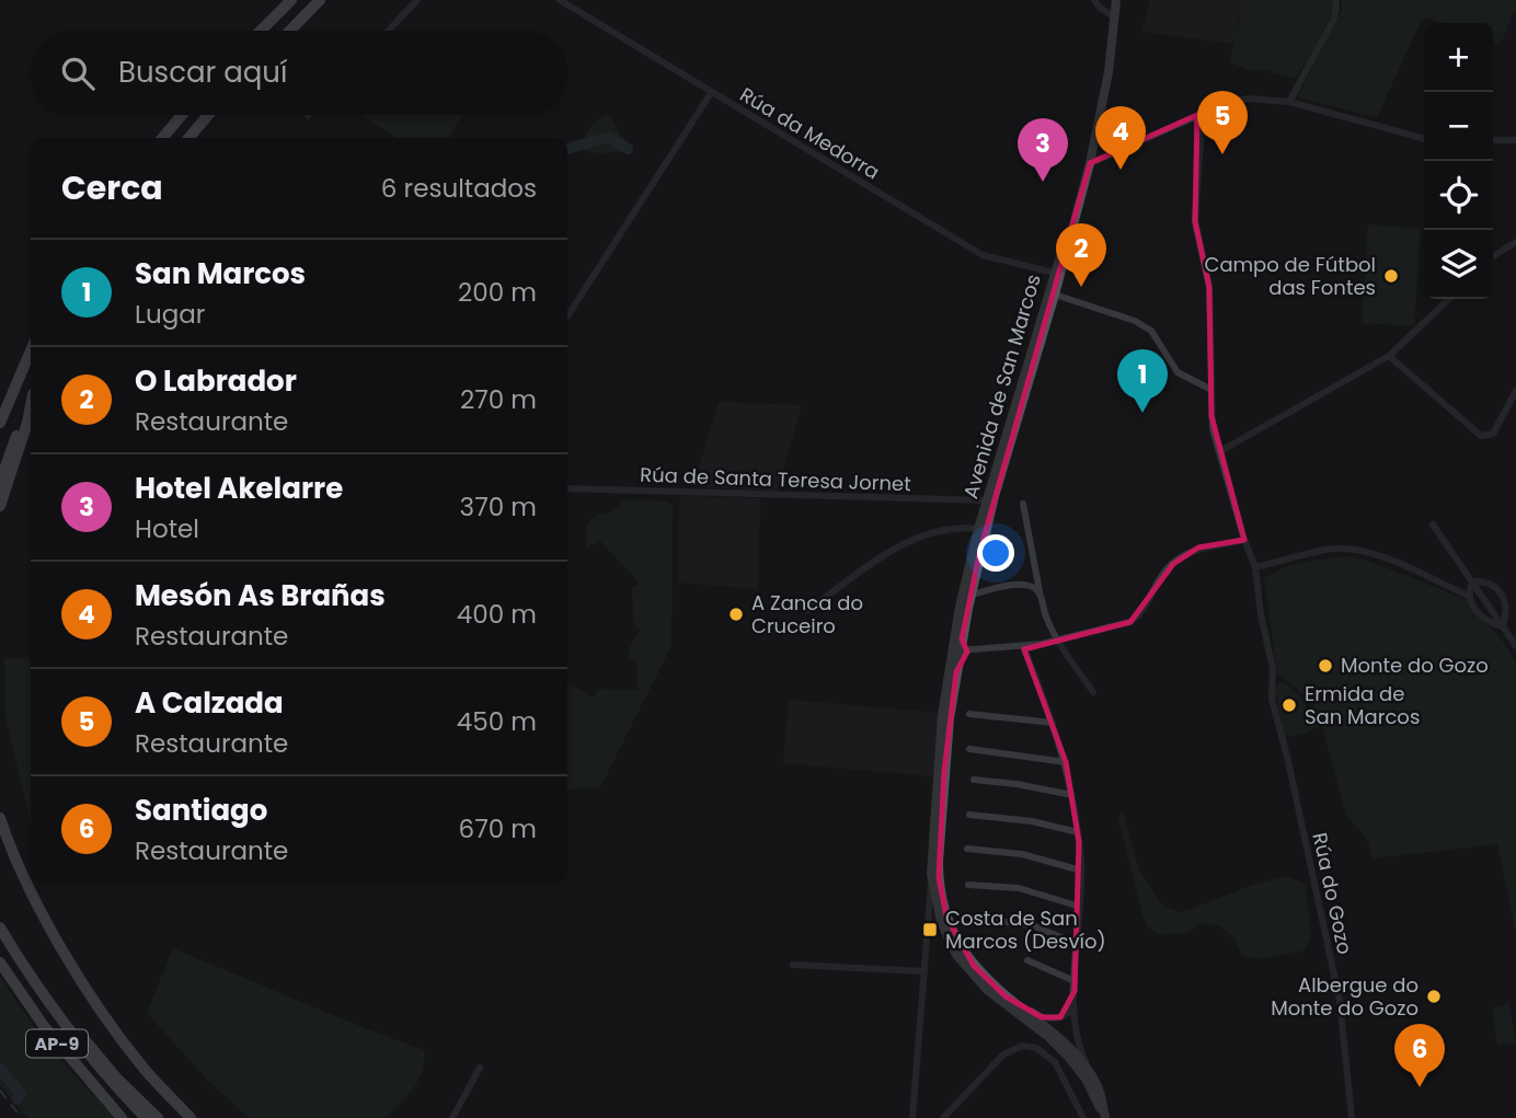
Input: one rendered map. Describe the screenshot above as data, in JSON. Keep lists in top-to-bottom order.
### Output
{
  "streets": {
    "highway": ["AP-9"],
    "main road": ["Avenida de San Marcos"],
    "street": ["Rúa da Medorra", "Rúa de Santa Teresa Jornet", "Rúa do Gozo"]
  },
  "crossings": [
    ["Rúa da Medorra", "Avenida de San Marcos"],
    ["Avenida de San Marcos", "Rúa de Santa Teresa Jornet"]
  ],
  "places": {
    "other": [
      "Campo de Fútbol das Fontes",
      "A Zanca do Cruceiro",
      "Monte do Gozo",
      "Ermida de San Marcos",
      "Albergue do Monte do Gozo"
    ],
    "transit": ["Costa de San Marcos (Desvío)"]
  },
  "page": {
    "map_buttons": ["+", "−"],
    "search": "Buscar aquí",
    "pins": [
      "5",
      "4",
      "3",
      "2",
      "1",
      "6"
    ],
    "heading": ["Cerca", "6 resultados"],
    "list": [
      {
        "mark": "1",
        "name": "San Marcos",
        "note": "Lugar",
        "value": "200 m"
      },
      {
        "mark": "2",
        "name": "O Labrador",
        "note": "Restaurante",
        "value": "270 m"
      },
      {
        "mark": "3",
        "name": "Hotel Akelarre",
        "note": "Hotel",
        "value": "370 m"
      },
      {
        "mark": "4",
        "name": "Mesón As Brañas",
        "note": "Restaurante",
        "value": "400 m"
      },
      {
        "mark": "5",
        "name": "A Calzada",
        "note": "Restaurante",
        "value": "450 m"
      },
      {
        "mark": "6",
        "name": "Santiago",
        "note": "Restaurante",
        "value": "670 m"
      }
    ]
  }
}
